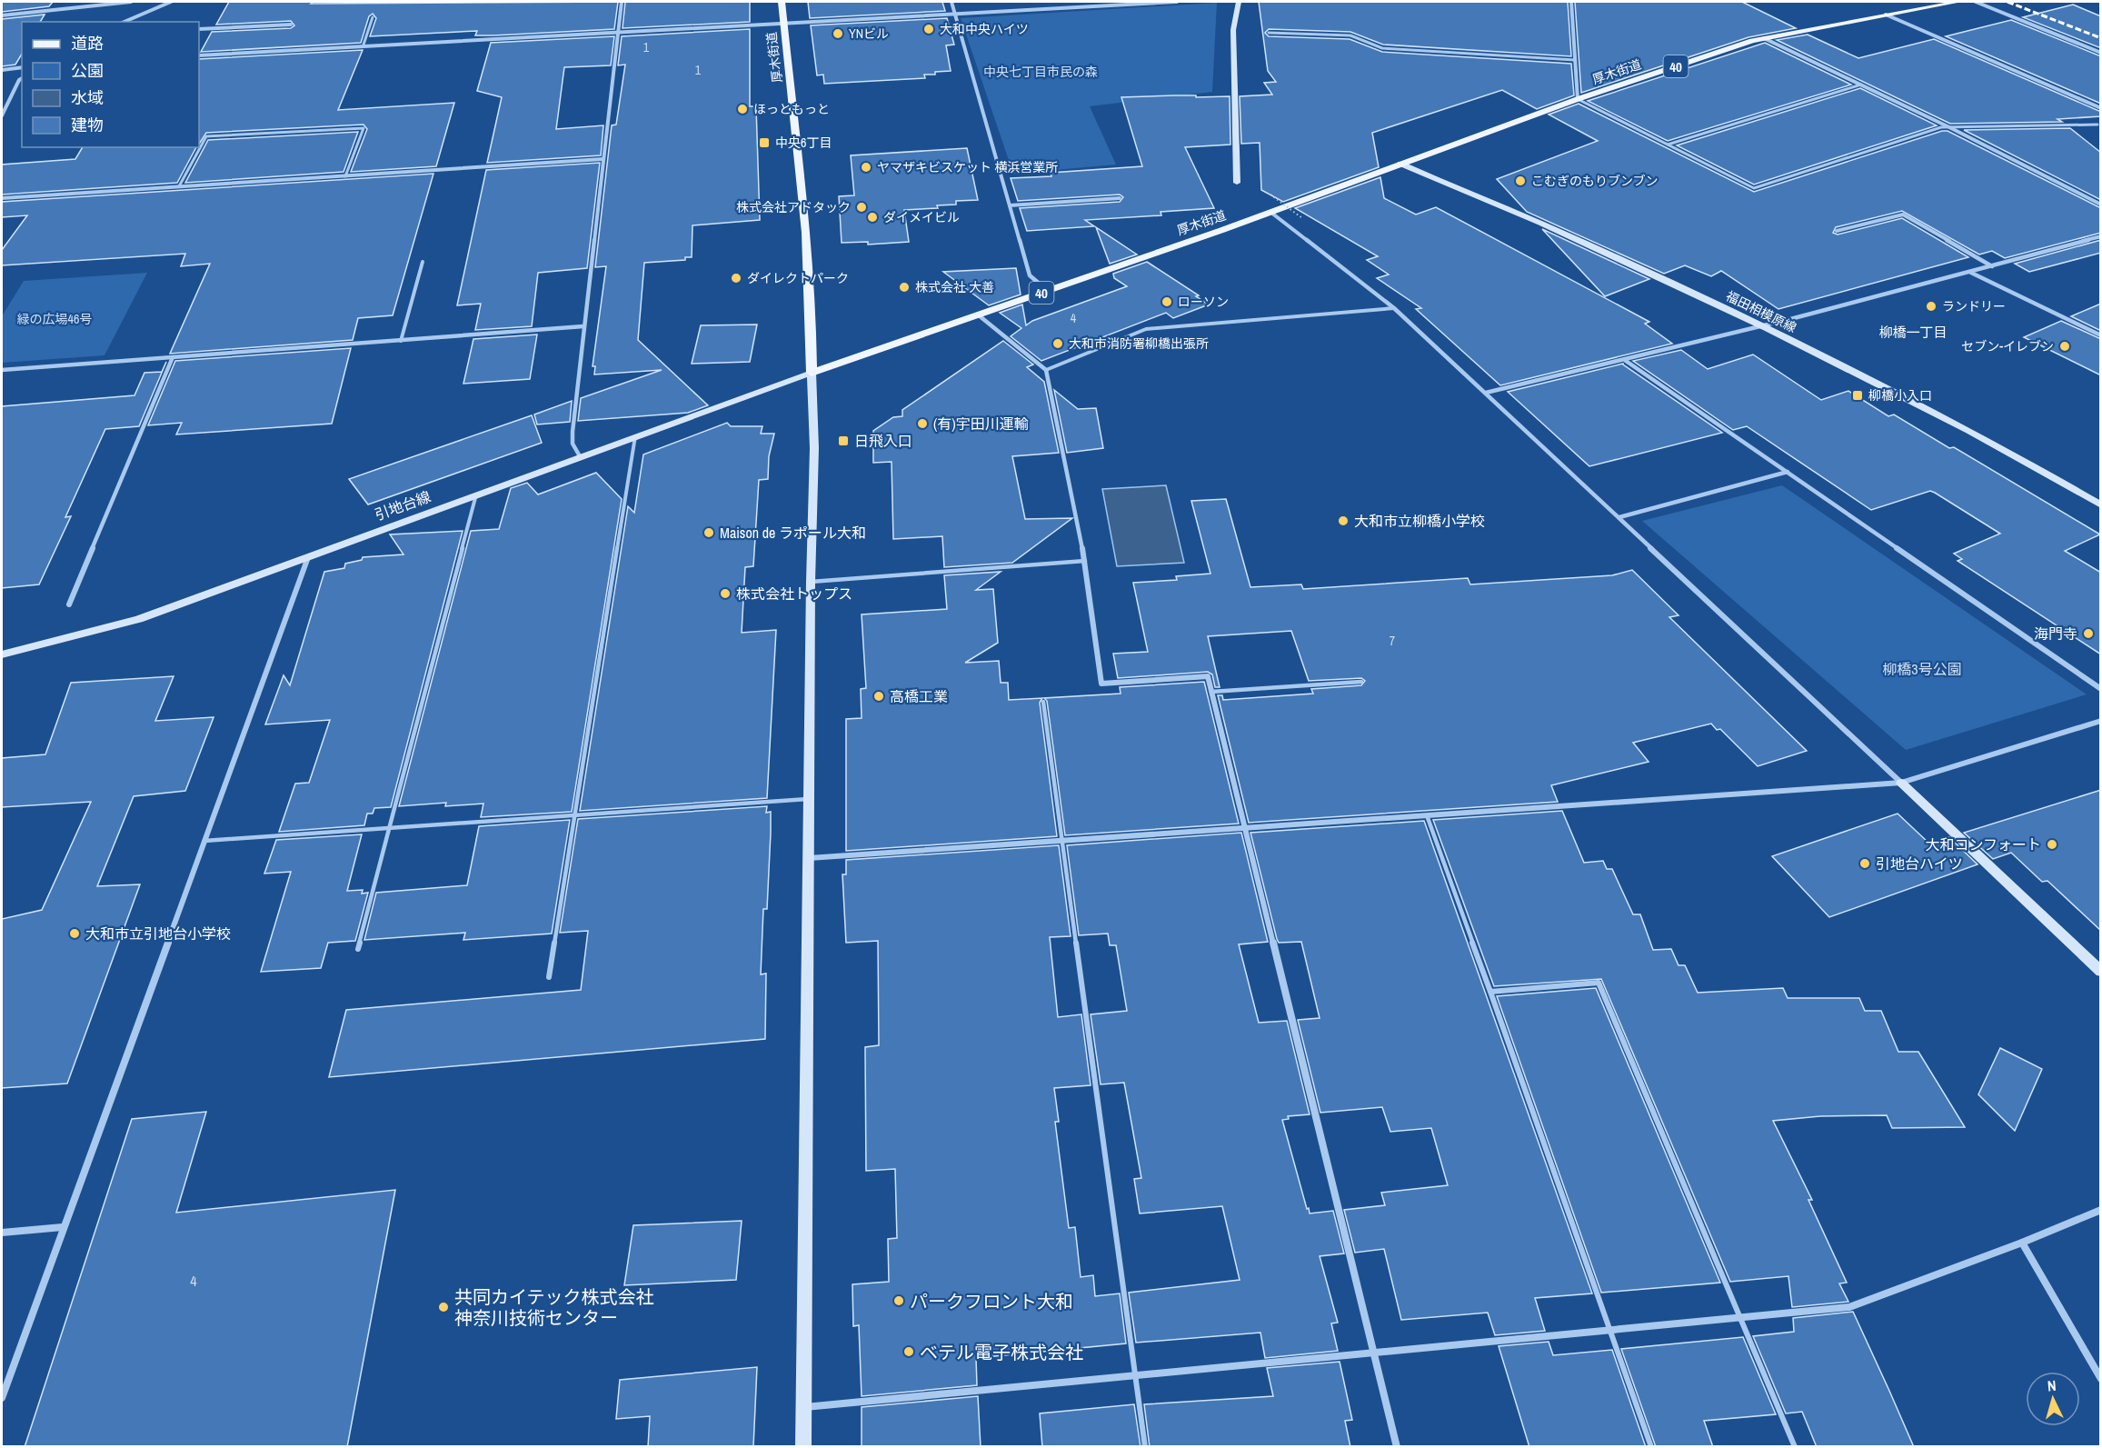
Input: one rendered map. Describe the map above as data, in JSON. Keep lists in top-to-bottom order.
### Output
{
  "streets": {
    "main road": ["厚木街道", "40"],
    "street": ["福田相模原線", "引地台線"]
  },
  "crossings": [
    ["厚木街道", "福田相模原線"],
    ["厚木街道", "引地台線"]
  ],
  "districts": ["柳橋一丁目"],
  "parks": ["中央七丁目市民の森", "緑の広場46号", "柳橋3号公園"],
  "places": {
    "other": [
      "大和中央ハイツ",
      "YNビル",
      "ほっともっと",
      "ヤマザキビスケット 横浜営業所",
      "こむぎのもりブンブン",
      "株式会社アドタック",
      "ダイメイビル",
      "ダイレクトパーク",
      "株式会社 大善",
      "ローソン",
      "ランドリー",
      "大和市消防署柳橋出張所",
      "セブン-イレブン",
      "(有)宇田川運輸",
      "大和市立柳橋小学校",
      "Maison de ラポール大和",
      "株式会社トップス",
      "海門寺",
      "高橋工業",
      "大和コンフォート",
      "引地台ハイツ",
      "大和市立引地台小学校",
      "パークフロント大和",
      "共同カイテック株式会社 神奈川技術センター",
      "ベテル電子株式会社"
    ],
    "transit": ["中央6丁目", "柳橋小入口", "日飛入口"]
  },
  "house_numbers": [
    "1",
    "1",
    "4",
    "7",
    "4"
  ],
  "legend": [
    "道路",
    "公園",
    "水域",
    "建物"
  ],
  "north": "top"
}
